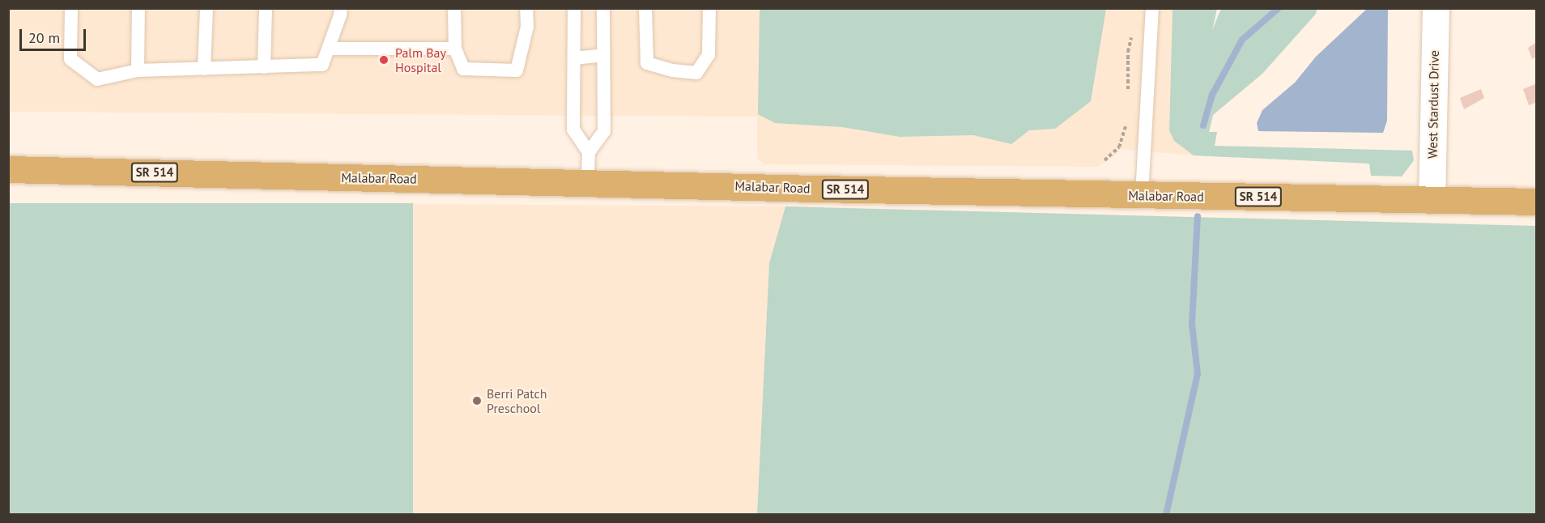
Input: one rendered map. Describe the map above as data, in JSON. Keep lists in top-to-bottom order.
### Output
{
  "streets": {
    "main road": ["SR 514", "Malabar Road"],
    "street": ["West Stardust Drive"]
  },
  "crossings": [
    ["West Stardust Drive", "Malabar Road"]
  ],
  "places": ["Palm Bay Hospital", "Berri Patch Preschool"],
  "scale_bar": "20 m"
}
